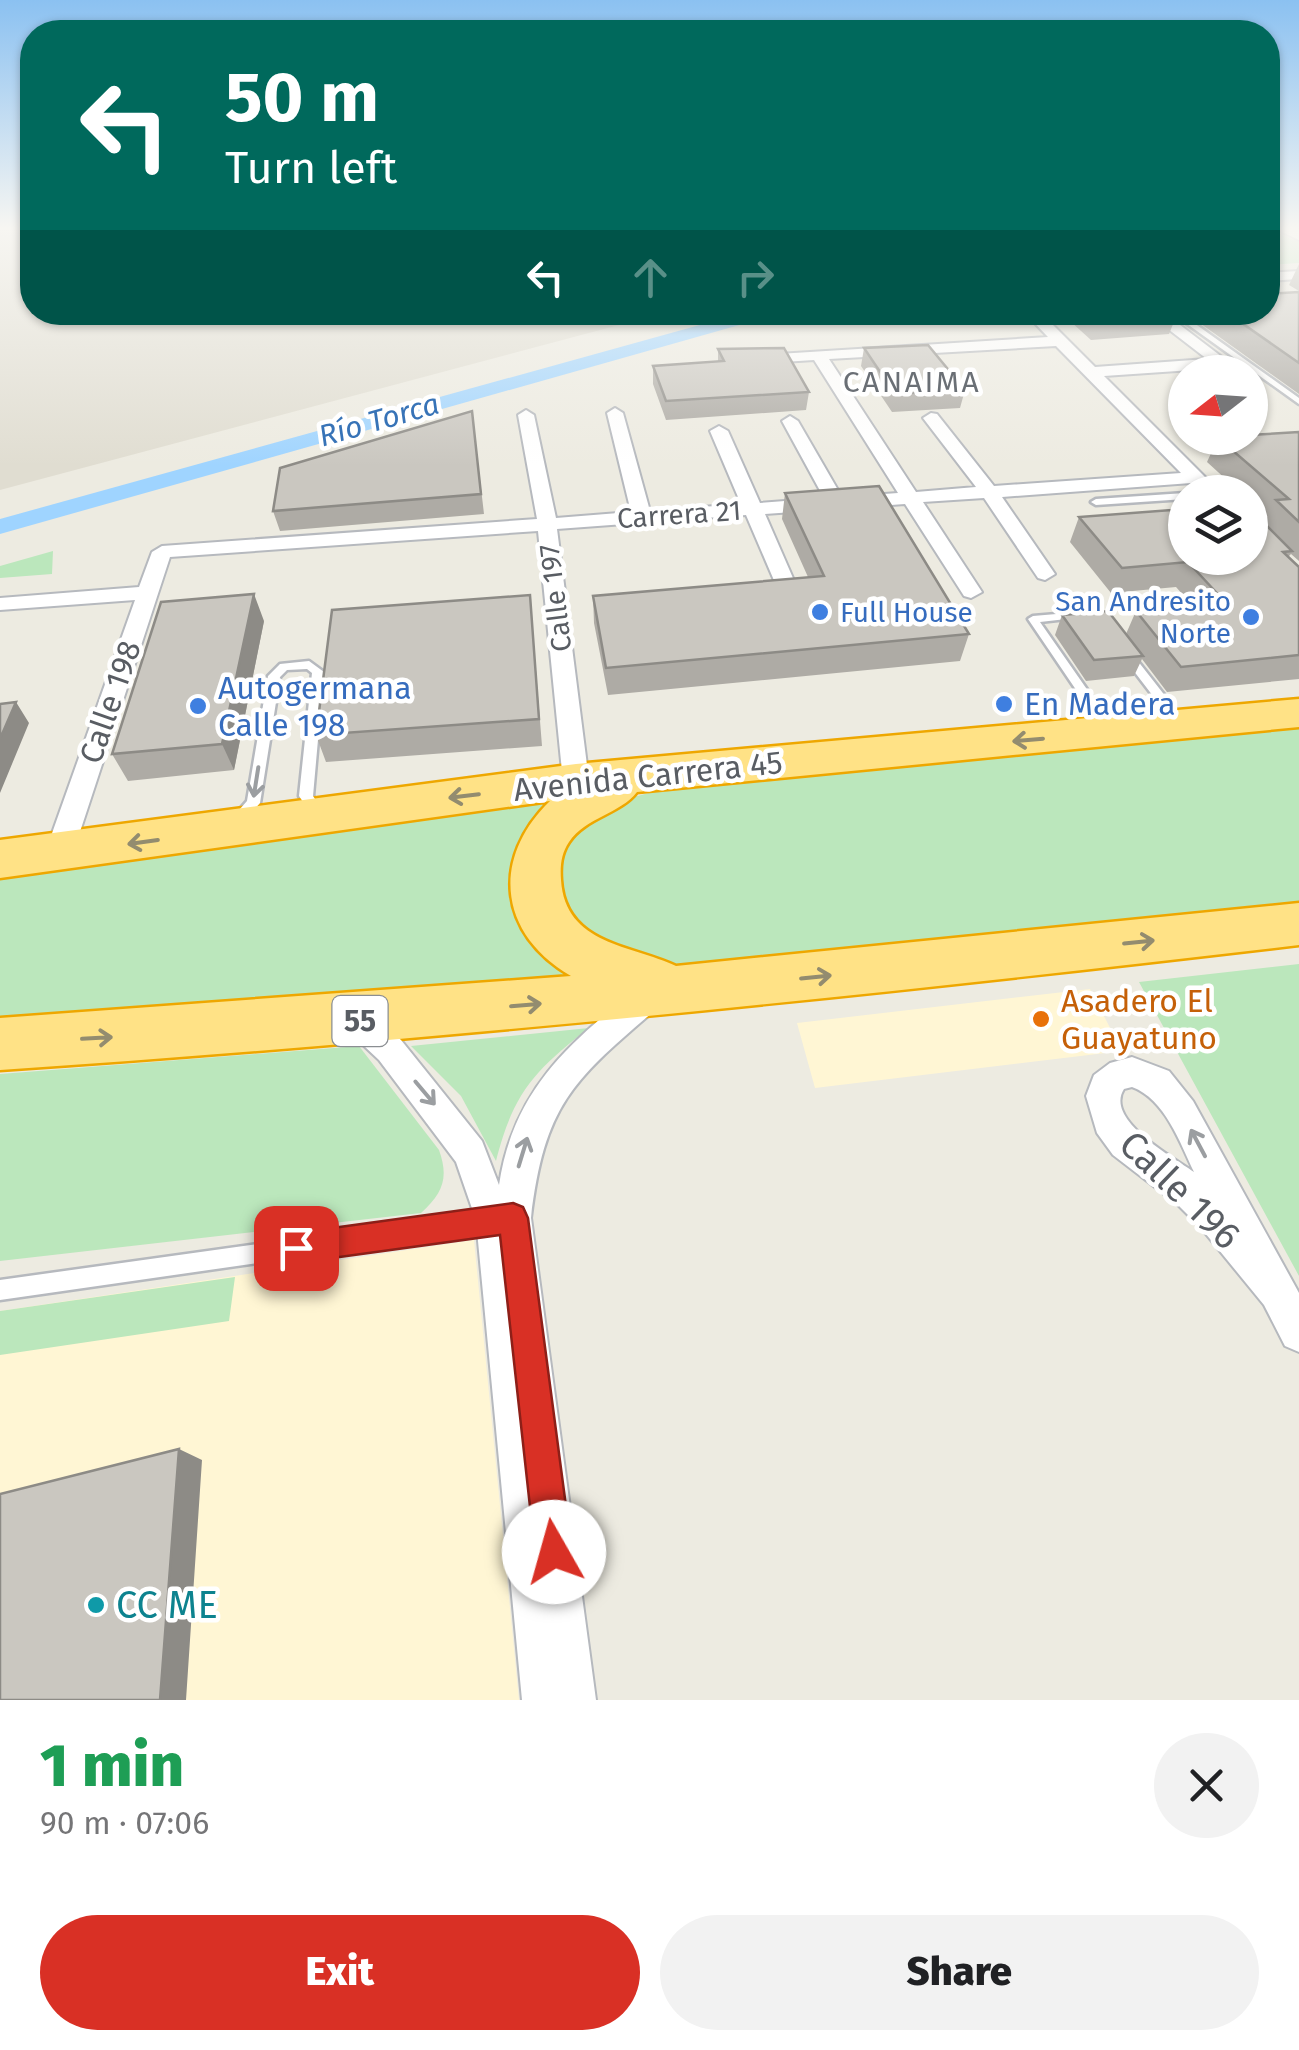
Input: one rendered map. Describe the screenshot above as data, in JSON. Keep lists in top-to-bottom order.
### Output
{
  "streets": {
    "highway": ["Avenida Carrera 45", "55"],
    "street": [
      "Carrera 21",
      "Calle 197",
      "Calle 198",
      "Calle 196"
    ]
  },
  "crossings": [
    ["Carrera 21", "Calle 197"],
    ["Carrera 21", "Calle 198"],
    ["Calle 197", "Avenida Carrera 45"],
    ["Calle 198", "Avenida Carrera 45"]
  ],
  "districts": ["CANAIMA"],
  "water": ["Río Torca"],
  "places": [
    "Full House",
    "San Andresito Norte",
    "En Madera",
    "Autogermana Calle 198",
    "Asadero El Guayatuno",
    "CC ME"
  ],
  "north": "left",
  "page": {
    "turn": ["50 m", "Turn left"],
    "heading": ["1 min", "90 m · 07:06"],
    "buttons": ["Exit", "Share"]
  }
}
